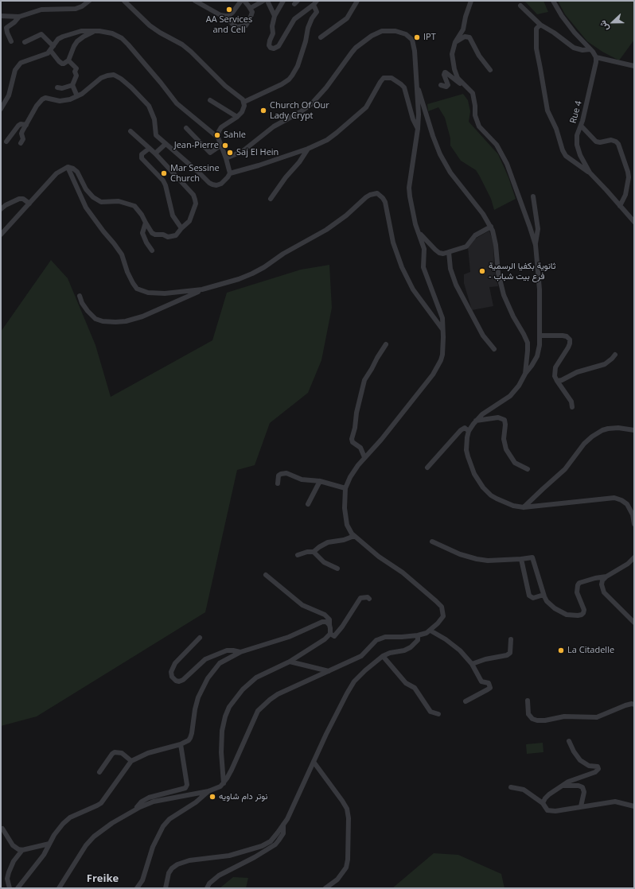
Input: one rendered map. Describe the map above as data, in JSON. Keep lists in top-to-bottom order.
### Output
{
  "streets": {
    "street": ["Rue 4"]
  },
  "districts": ["Freike"],
  "places": [
    "AA Services and Cell",
    "IPT",
    "Church Of Our Lady Crypt",
    "Sahle",
    "Jean-Pierre",
    "Saj El Hein",
    "Mar Sessine Church",
    "ثانوية بكفيا الرسمية - فرع بيت شباب",
    "La Citadelle",
    "نوتر دام شاويه"
  ],
  "north": "left"
}
